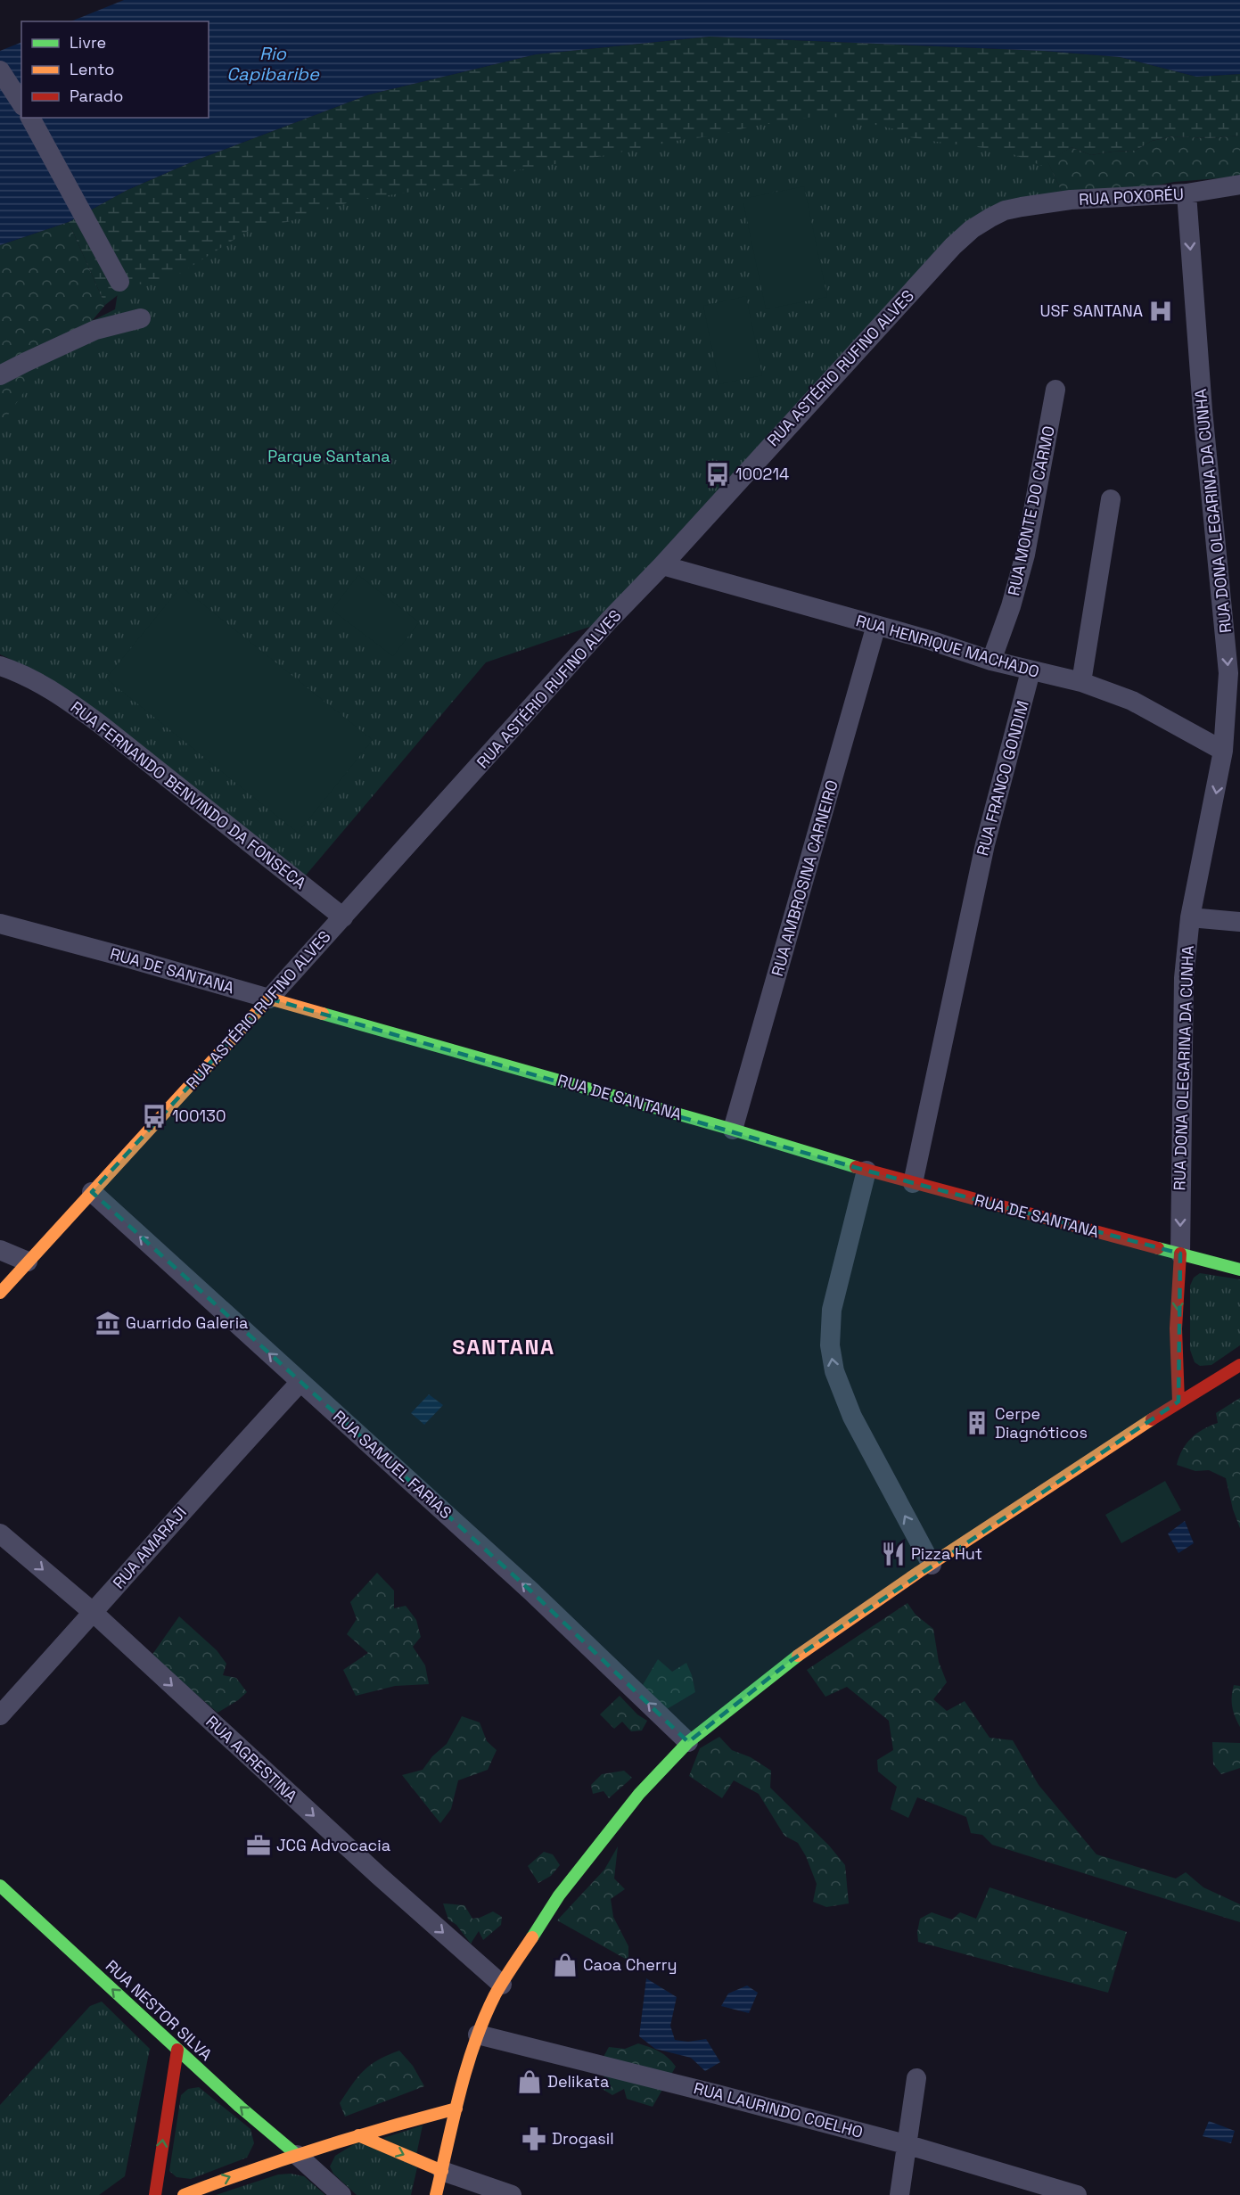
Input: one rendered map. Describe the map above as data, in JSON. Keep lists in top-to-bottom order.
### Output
{
  "streets": {
    "street": [
      "RUA POXORÉU",
      "RUA ASTÉRIO RUFINO ALVES",
      "RUA MONTE DO CARMO",
      "RUA DONA OLEGARINA DA CUNHA",
      "RUA HENRIQUE MACHADO",
      "RUA FRANCO GONDIM",
      "RUA FERNANDO BENVINDO DA FONSECA",
      "RUA AMBROSINA CARNEIRO",
      "RUA DE SANTANA",
      "RUA SAMUEL FARIAS",
      "RUA AMARAJI",
      "RUA AGRESTINA",
      "RUA NESTOR SILVA",
      "RUA LAURINDO COELHO"
    ]
  },
  "crossings": [
    ["RUA POXORÉU", "RUA ASTÉRIO RUFINO ALVES"],
    ["RUA POXORÉU", "RUA DONA OLEGARINA DA CUNHA"],
    ["RUA ASTÉRIO RUFINO ALVES", "RUA HENRIQUE MACHADO"],
    ["RUA ASTÉRIO RUFINO ALVES", "RUA FERNANDO BENVINDO DA FONSECA"],
    ["RUA ASTÉRIO RUFINO ALVES", "RUA DE SANTANA"],
    ["RUA ASTÉRIO RUFINO ALVES", "RUA SAMUEL FARIAS"],
    ["RUA MONTE DO CARMO", "RUA HENRIQUE MACHADO"],
    ["RUA DONA OLEGARINA DA CUNHA", "RUA HENRIQUE MACHADO"],
    ["RUA DONA OLEGARINA DA CUNHA", "RUA DE SANTANA"],
    ["RUA HENRIQUE MACHADO", "RUA FRANCO GONDIM"],
    ["RUA HENRIQUE MACHADO", "RUA AMBROSINA CARNEIRO"],
    ["RUA FRANCO GONDIM", "RUA DE SANTANA"],
    ["RUA AMBROSINA CARNEIRO", "RUA DE SANTANA"],
    ["RUA SAMUEL FARIAS", "RUA AMARAJI"],
    ["RUA AMARAJI", "RUA AGRESTINA"]
  ],
  "one_way": [
    "RUA DONA OLEGARINA DA CUNHA",
    "RUA SAMUEL FARIAS",
    "RUA AGRESTINA",
    "RUA NESTOR SILVA"
  ],
  "districts": ["SANTANA"],
  "water": ["Rio Capibaribe"],
  "parks": ["Parque Santana"],
  "places": {
    "hospital": ["USF SANTANA"],
    "bus stop": ["100214", "100130"],
    "museum": ["Guarrido Galeria"],
    "building": ["Cerpe Diagnóticos"],
    "restaurant": ["Pizza Hut"],
    "office": ["JCG Advocacia"],
    "shop": ["Caoa Cherry", "Delikata"],
    "pharmacy": ["Drogasil"]
  },
  "legend": ["Livre", "Lento", "Parado"]
}
